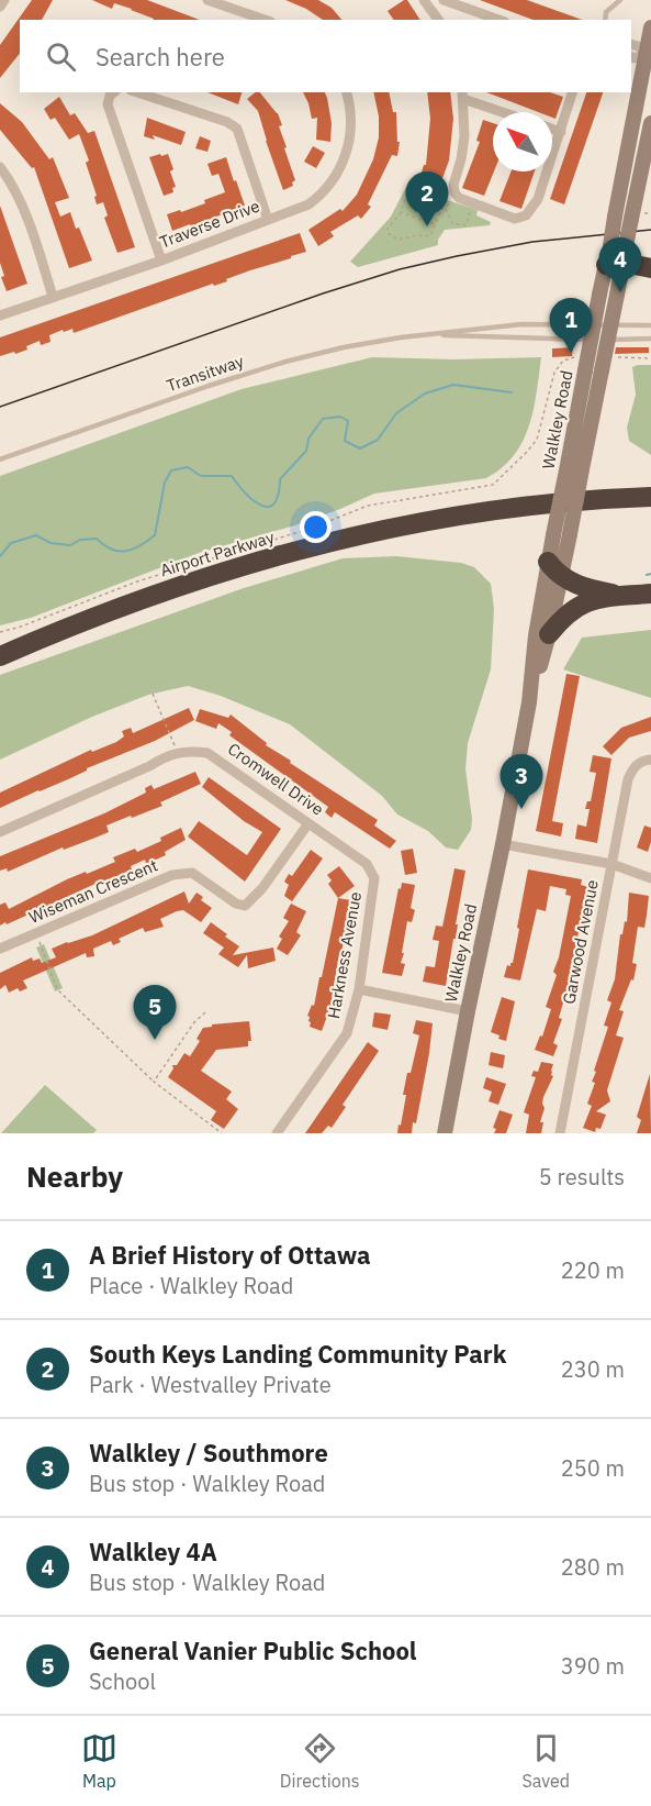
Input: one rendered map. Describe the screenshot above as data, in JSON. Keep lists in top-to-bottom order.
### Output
{
  "streets": {
    "highway": ["Airport Parkway"],
    "main road": ["Walkley Road"],
    "street": [
      "Traverse Drive",
      "Cromwell Drive",
      "Wiseman Crescent",
      "Garwood Avenue",
      "Harkness Avenue"
    ],
    "lane": ["Transitway"]
  },
  "crossings": [
    ["Cromwell Drive", "Wiseman Crescent"],
    ["Cromwell Drive", "Harkness Avenue"]
  ],
  "north": "top left",
  "page": {
    "search": "Search here",
    "pins": [
      "2",
      "4",
      "1",
      "3",
      "5"
    ],
    "heading": ["Nearby", "5 results"],
    "list": [
      {
        "mark": "1",
        "name": "A Brief History of Ottawa",
        "note": "Place · Walkley Road",
        "value": "220 m"
      },
      {
        "mark": "2",
        "name": "South Keys Landing Community Park",
        "note": "Park · Westvalley Private",
        "value": "230 m"
      },
      {
        "mark": "3",
        "name": "Walkley / Southmore",
        "note": "Bus stop · Walkley Road",
        "value": "250 m"
      },
      {
        "mark": "4",
        "name": "Walkley 4A",
        "note": "Bus stop · Walkley Road",
        "value": "280 m"
      },
      {
        "mark": "5",
        "name": "General Vanier Public School",
        "note": "School",
        "value": "390 m"
      }
    ],
    "nav": ["Map", "Directions", "Saved"]
  }
}
